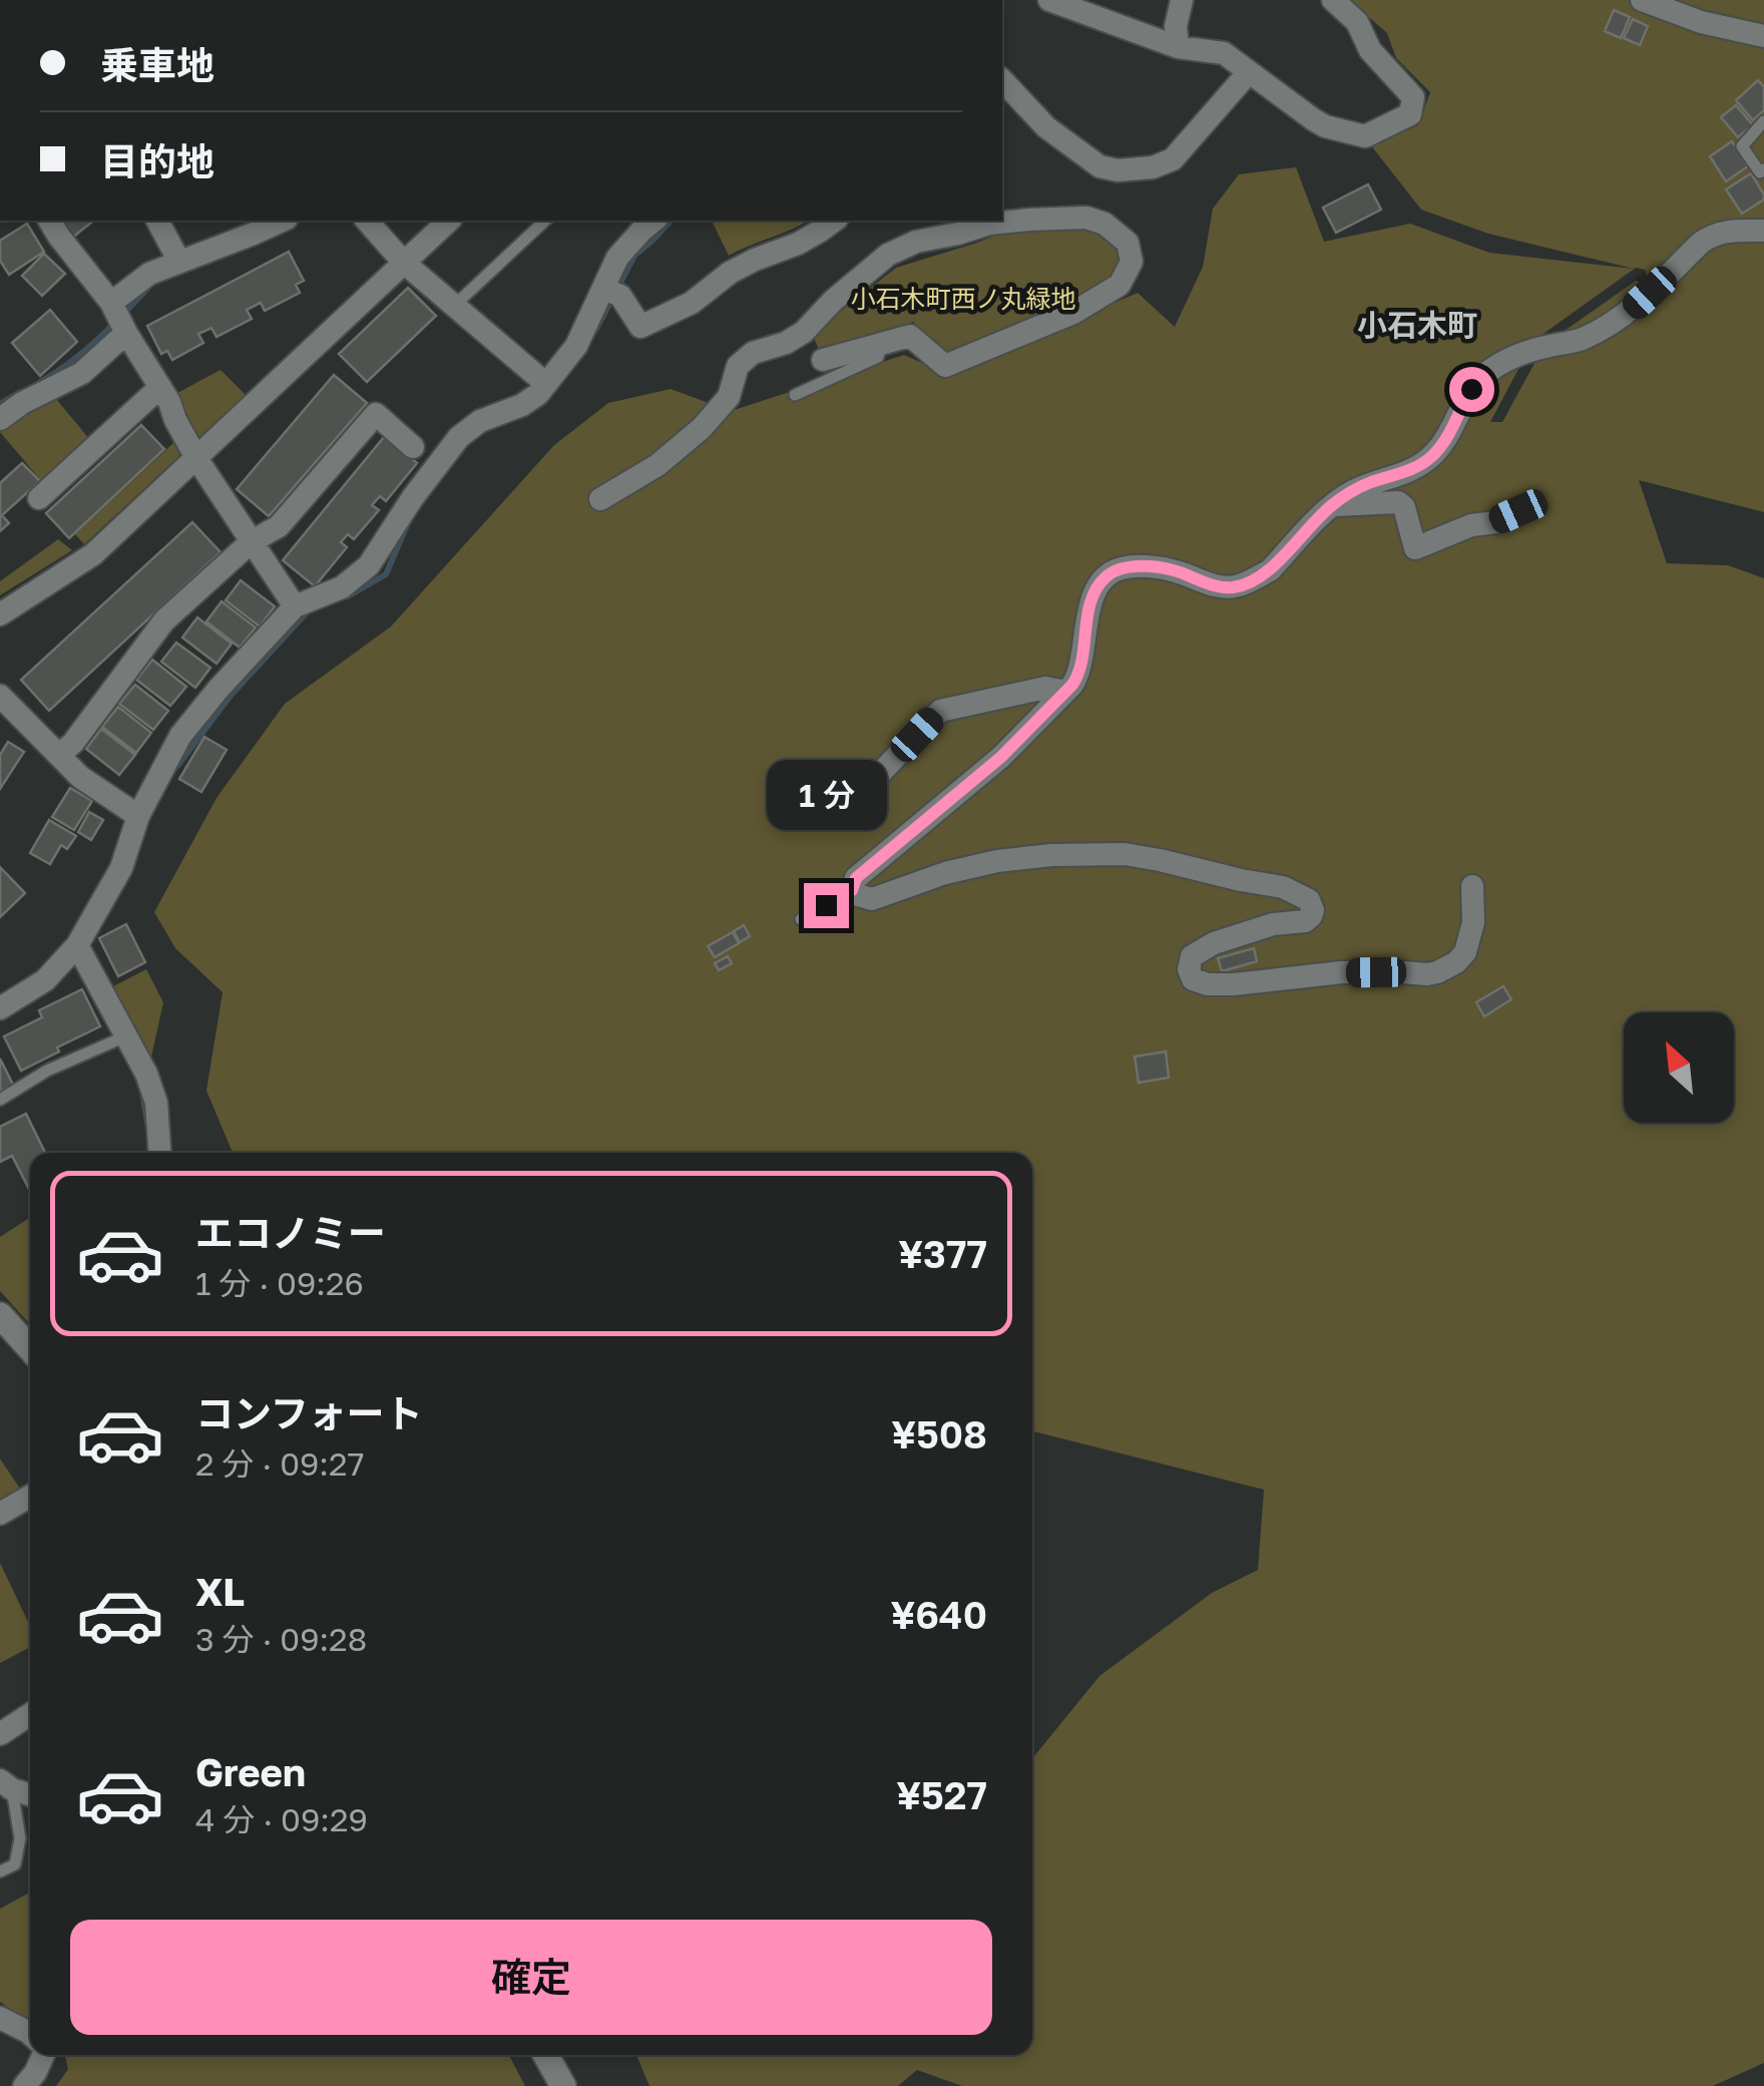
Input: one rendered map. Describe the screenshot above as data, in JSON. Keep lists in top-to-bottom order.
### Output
{
  "districts": ["小石木町"],
  "parks": ["小石木町西ノ丸緑地"],
  "north": "top left",
  "page": {
    "banner": ["乗車地", "目的地"],
    "bubble": "1 分",
    "list": [
      {
        "name": "エコノミー",
        "note": "1 分 · 09:26",
        "value": "¥377"
      },
      {
        "name": "コンフォート",
        "note": "2 分 · 09:27",
        "value": "¥508"
      },
      {
        "name": "XL",
        "note": "3 分 · 09:28",
        "value": "¥640"
      },
      {
        "name": "Green",
        "note": "4 分 · 09:29",
        "value": "¥527"
      }
    ],
    "buttons": "確定"
  }
}
